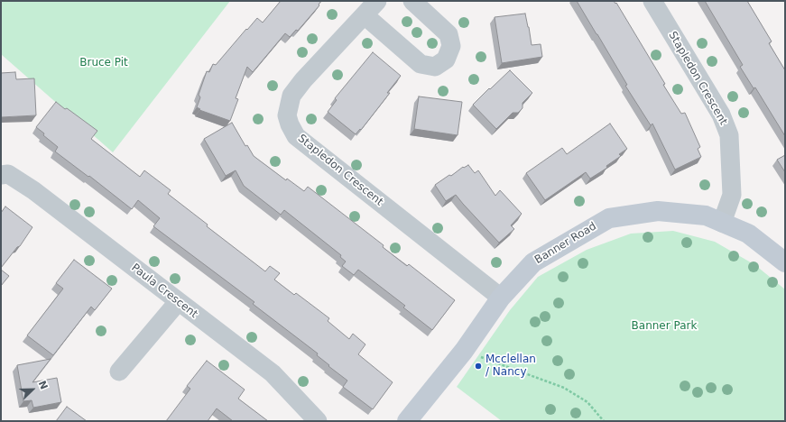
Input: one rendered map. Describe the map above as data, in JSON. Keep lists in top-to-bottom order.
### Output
{
  "streets": {
    "street": ["Stapledon Crescent", "Banner Road", "Paula Crescent"]
  },
  "crossings": [
    ["Stapledon Crescent", "Banner Road"]
  ],
  "parks": ["Bruce Pit", "Banner Park"],
  "places": ["Mcclellan / Nancy"],
  "north": "top right"
}
